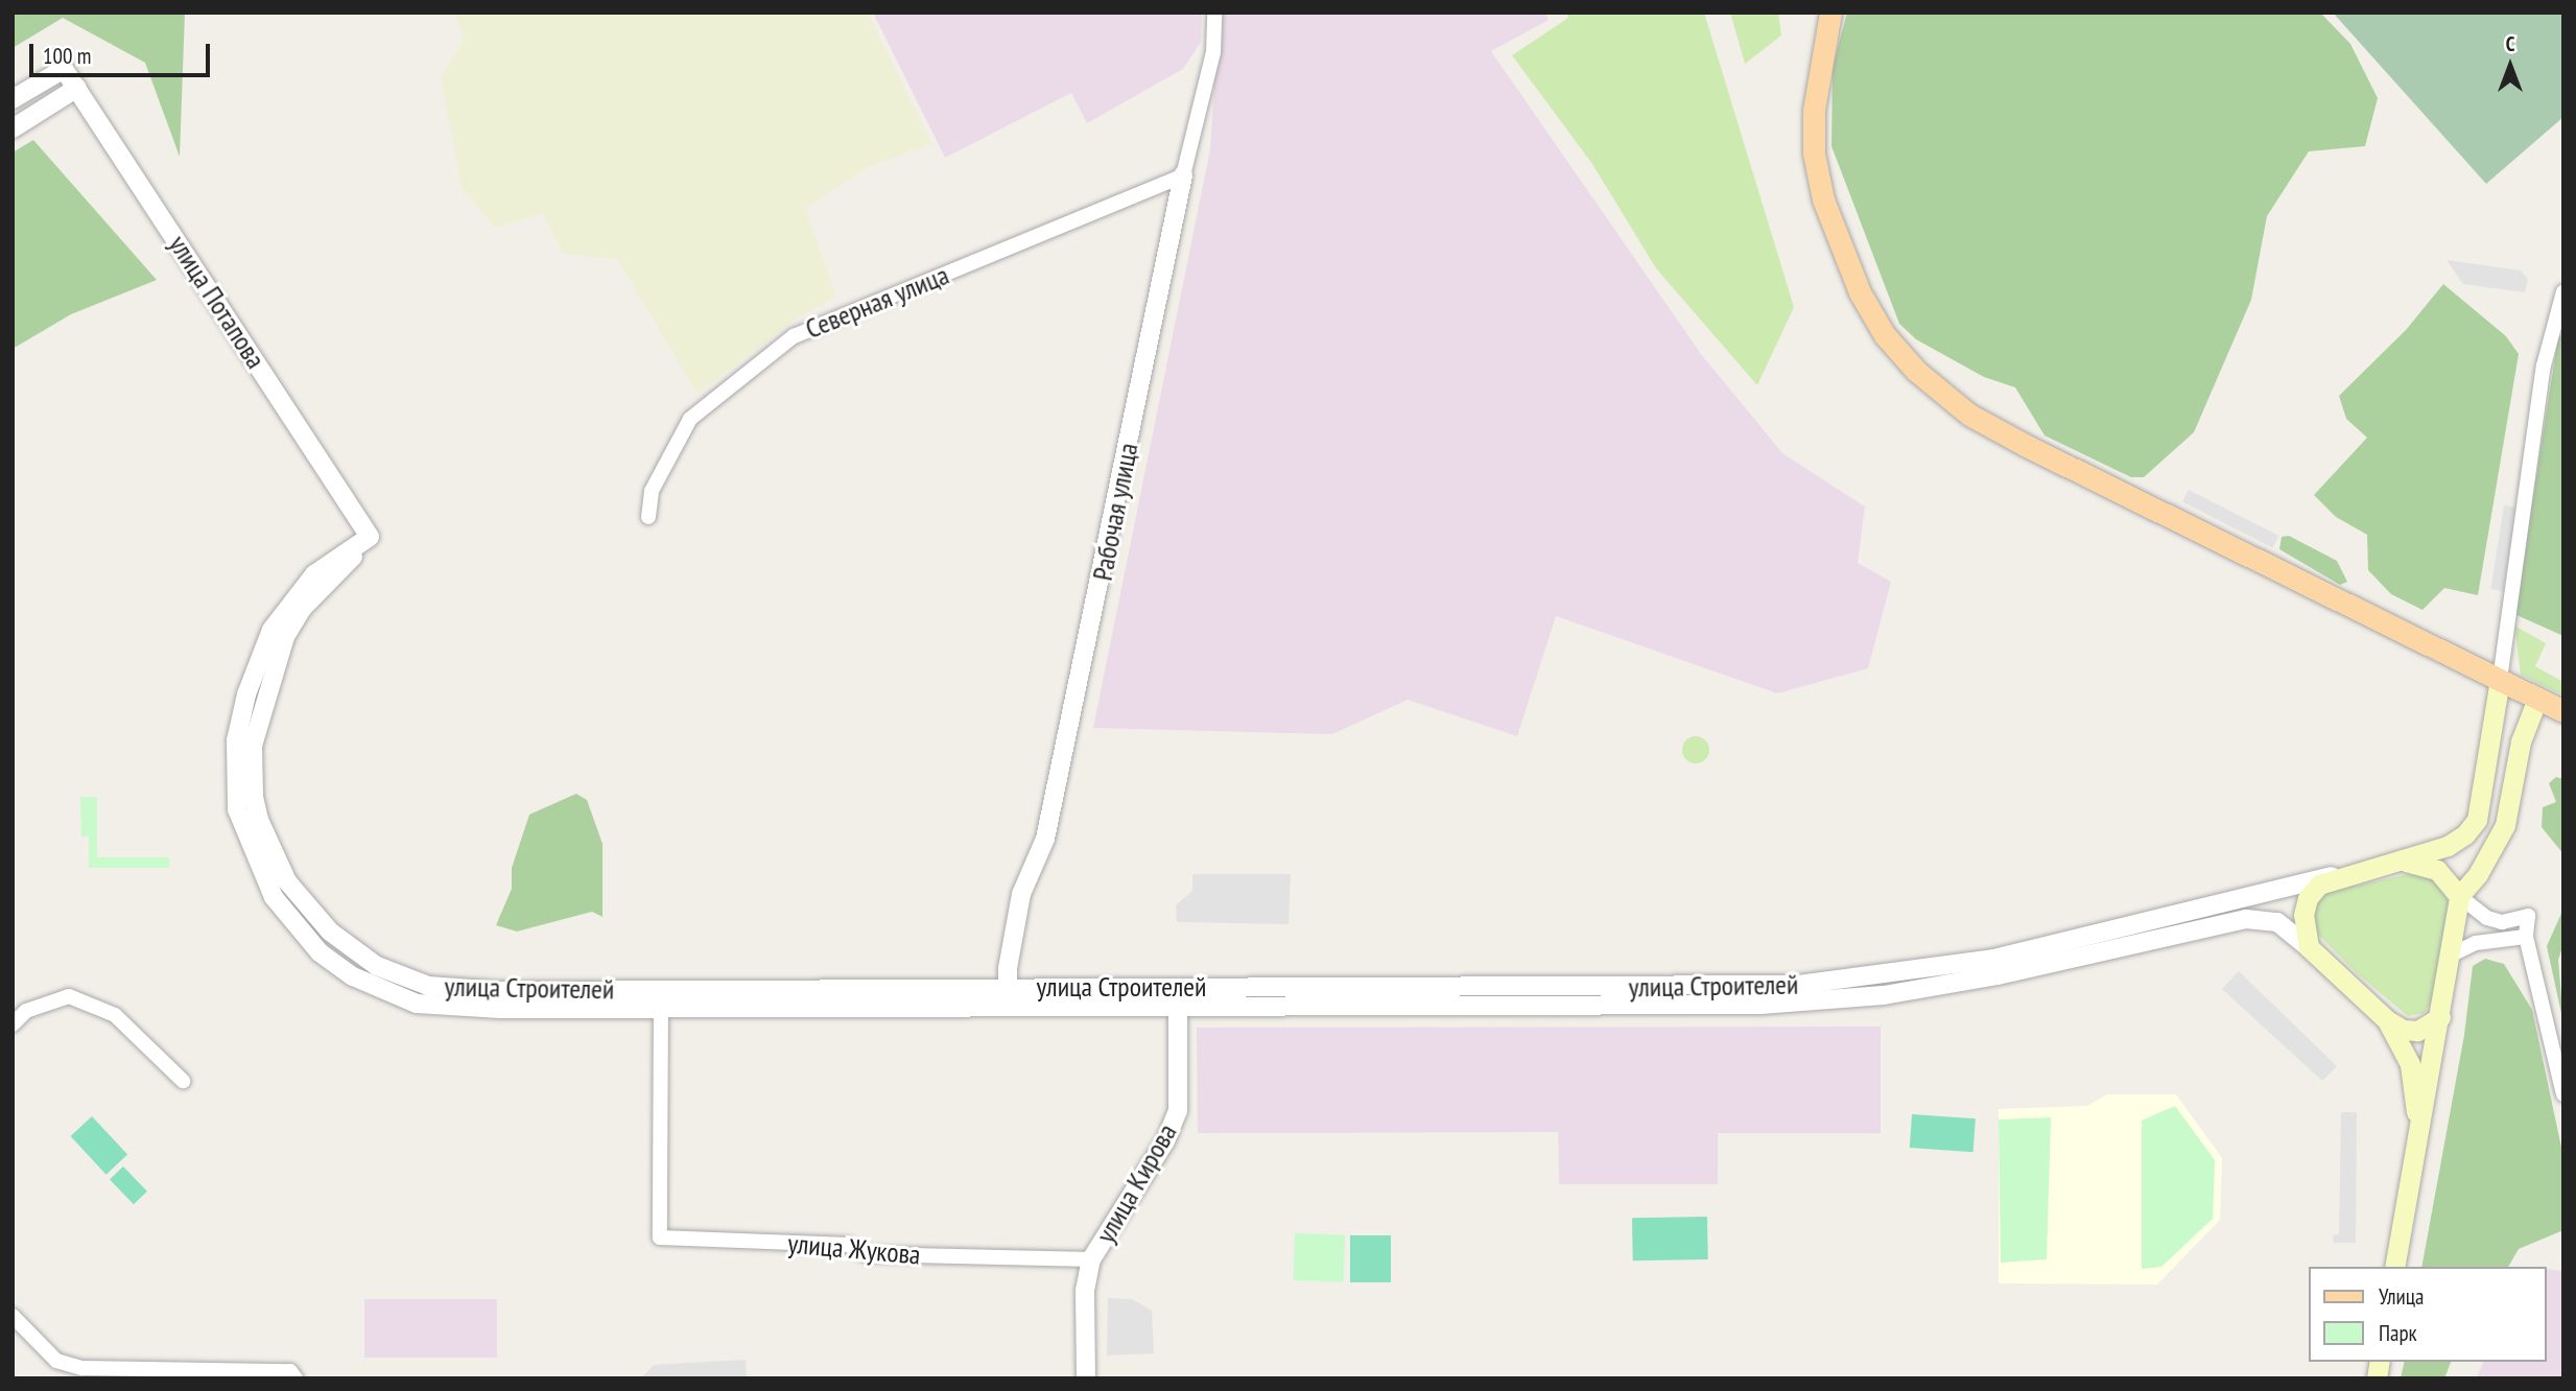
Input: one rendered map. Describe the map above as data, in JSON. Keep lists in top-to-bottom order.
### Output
{
  "streets": {
    "street": [
      "улица Потапова",
      "Северная улица",
      "Рабочая улица",
      "улица Строителей",
      "улица Кирова",
      "улица Жукова"
    ]
  },
  "crossings": [
    ["улица Потапова", "улица Строителей"],
    ["Северная улица", "Рабочая улица"],
    ["Рабочая улица", "улица Строителей"],
    ["улица Строителей", "улица Кирова"],
    ["улица Строителей", "улица Жукова"],
    ["улица Кирова", "улица Жукова"]
  ],
  "legend": ["Улица", "Парк"],
  "scale_bar": "100 m",
  "north": "top"
}
